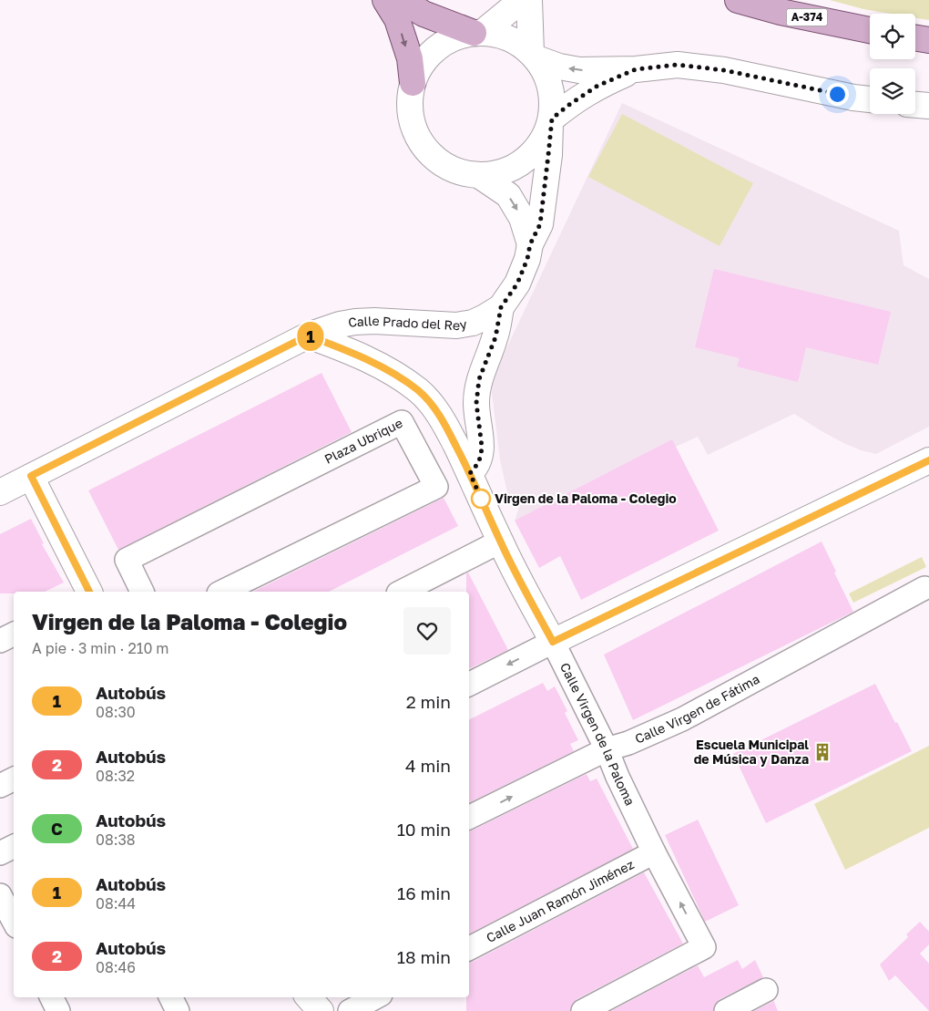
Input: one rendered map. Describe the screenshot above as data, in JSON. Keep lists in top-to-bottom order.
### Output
{
  "streets": {
    "main road": ["A-374"],
    "street": [
      "Calle Prado del Rey",
      "Plaza Ubrique",
      "Calle Virgen de Fátima",
      "Calle Virgen de la Paloma",
      "Calle Juan Ramón Jiménez"
    ]
  },
  "crossings": [
    ["Calle Prado del Rey", "Calle Virgen de la Paloma"],
    ["Calle Virgen de Fátima", "Calle Virgen de la Paloma"],
    ["Calle Virgen de la Paloma", "Calle Juan Ramón Jiménez"]
  ],
  "places": {
    "other": ["Virgen de la Paloma - Colegio"],
    "building": ["Escuela Municipal de Música y Danza"]
  },
  "lines": ["bus line 1"],
  "page": {
    "on_map": "1",
    "heading": ["Virgen de la Paloma - Colegio", "A pie · 3 min · 210 m"],
    "list": [
      {
        "mark": "1",
        "name": "Autobús",
        "note": "08:30",
        "value": "2 min"
      },
      {
        "mark": "2",
        "name": "Autobús",
        "note": "08:32",
        "value": "4 min"
      },
      {
        "mark": "C",
        "name": "Autobús",
        "note": "08:38",
        "value": "10 min"
      },
      {
        "mark": "1",
        "name": "Autobús",
        "note": "08:44",
        "value": "16 min"
      },
      {
        "mark": "2",
        "name": "Autobús",
        "note": "08:46",
        "value": "18 min"
      }
    ]
  }
}
